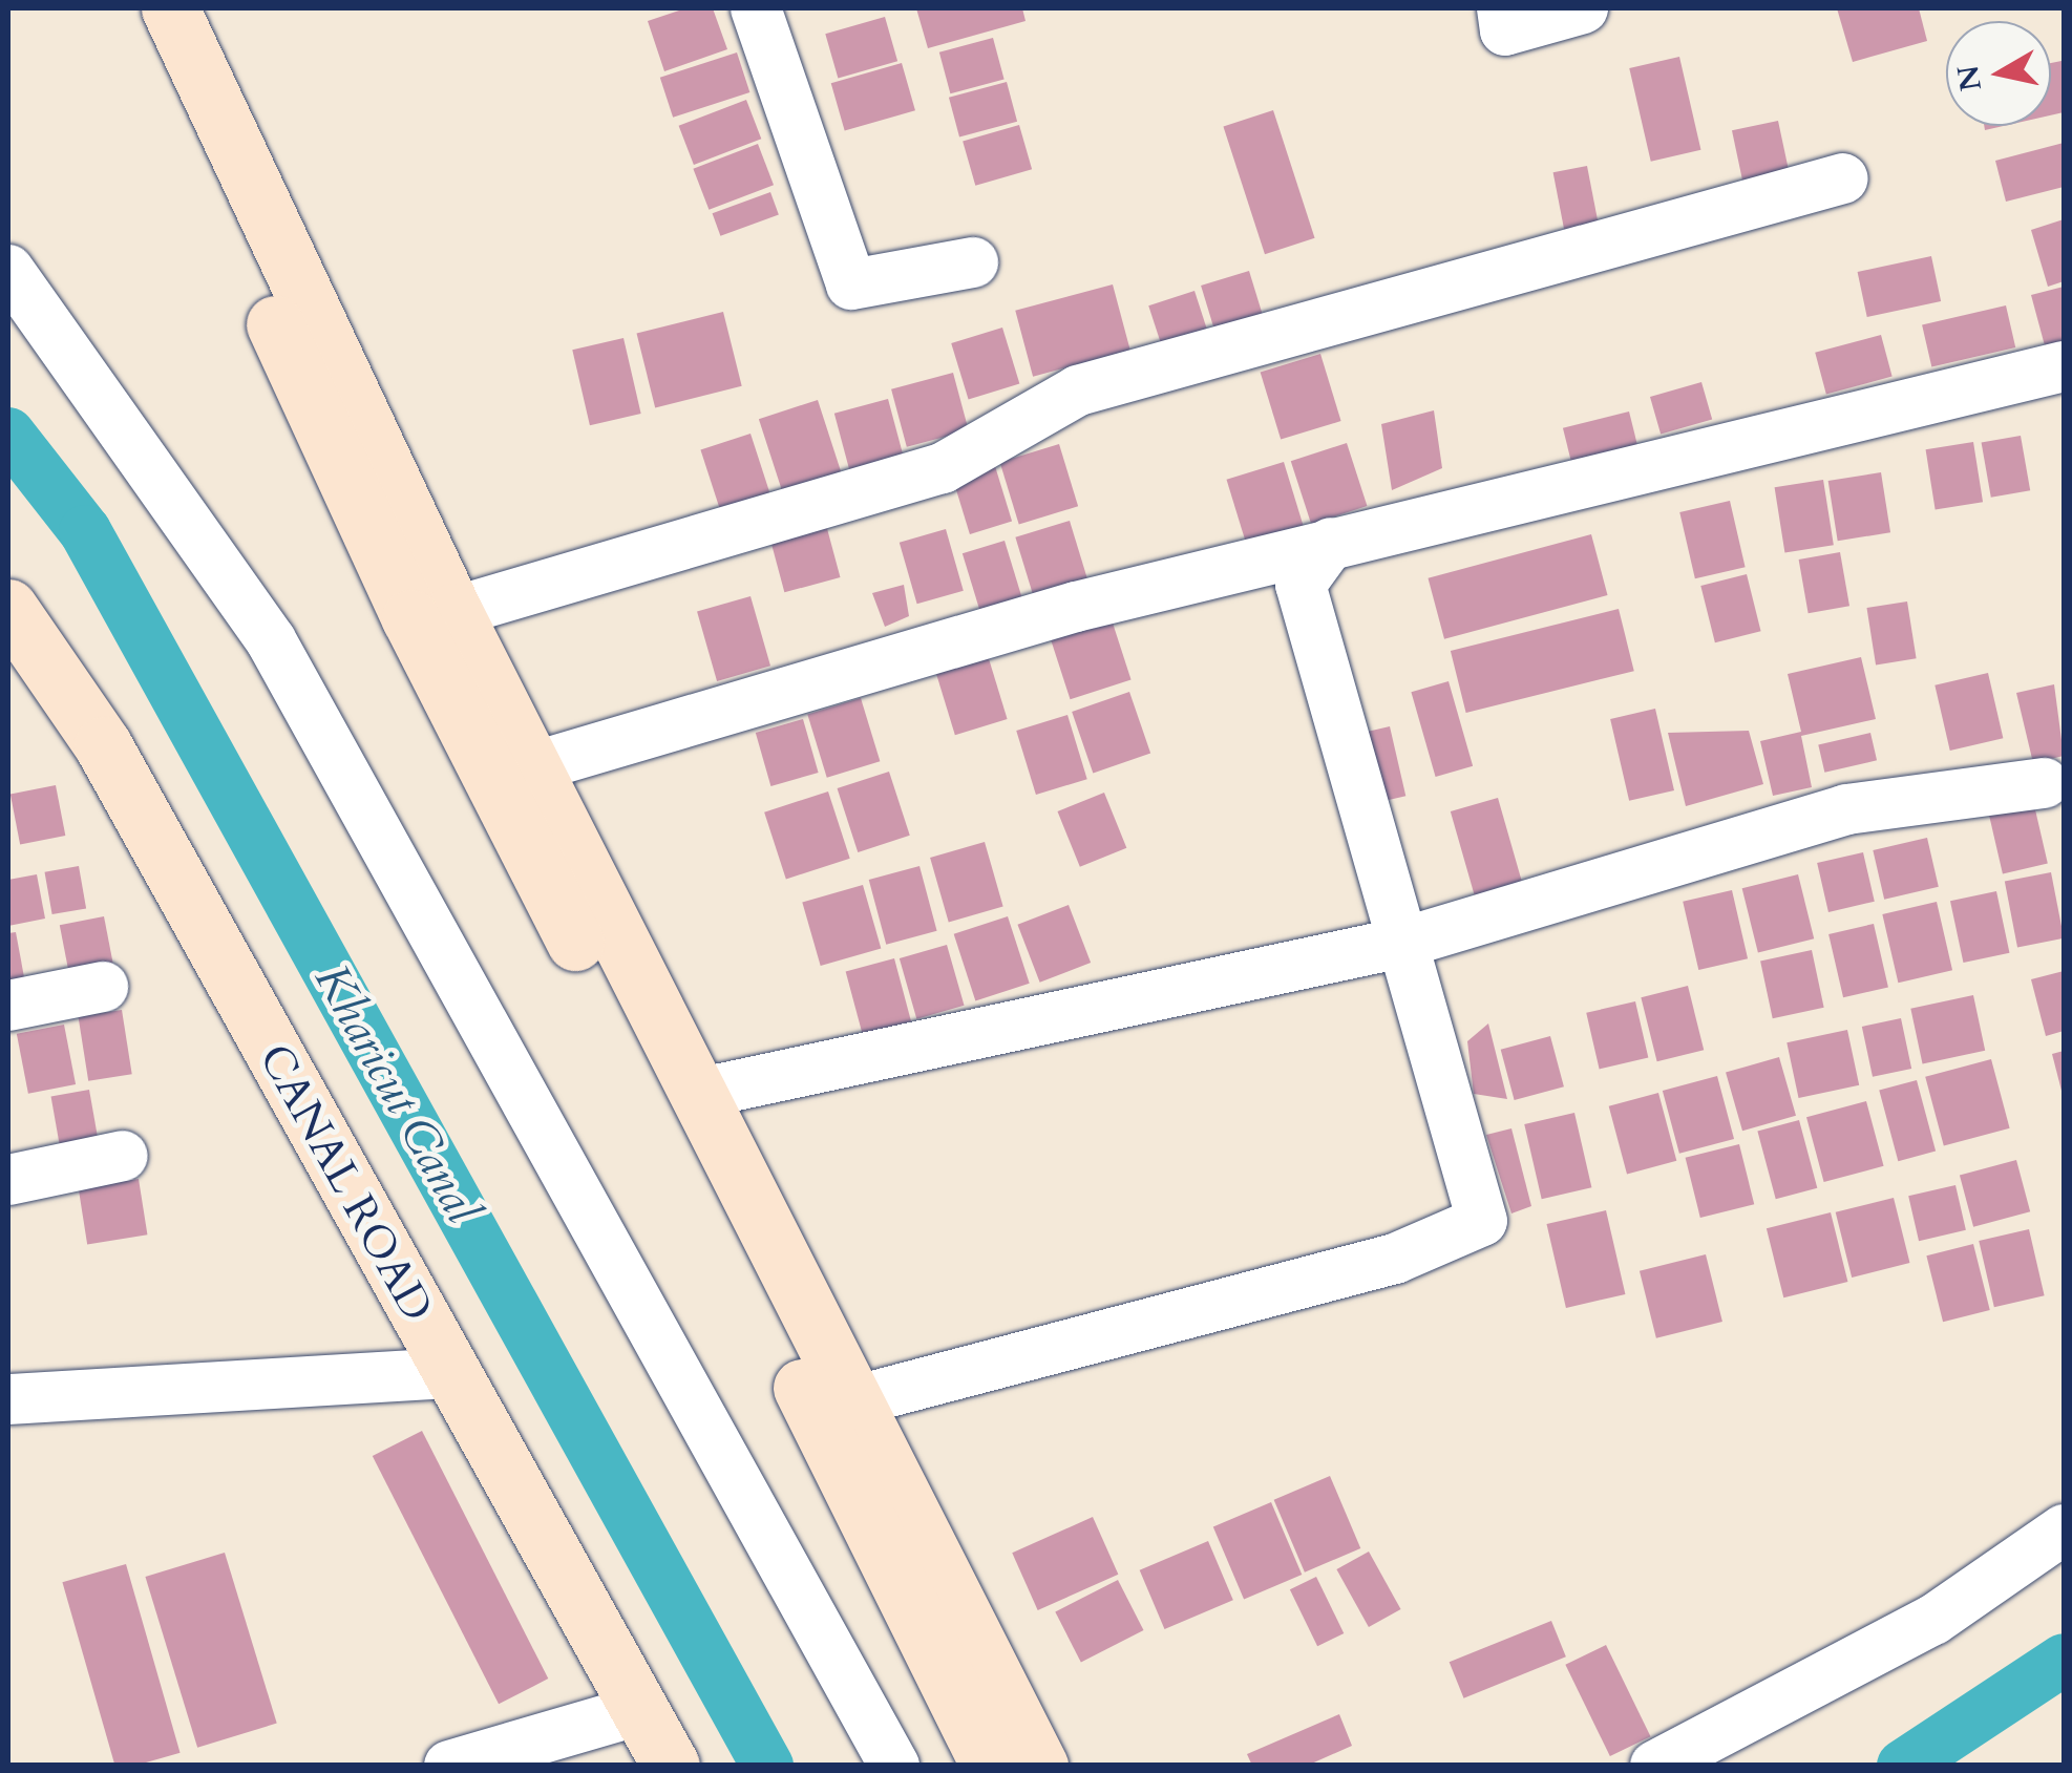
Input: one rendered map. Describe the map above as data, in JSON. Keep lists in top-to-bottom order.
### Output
{
  "streets": {
    "main road": ["CANAL ROAD"]
  },
  "water": ["Kharicut Canal"],
  "north": "left"
}
